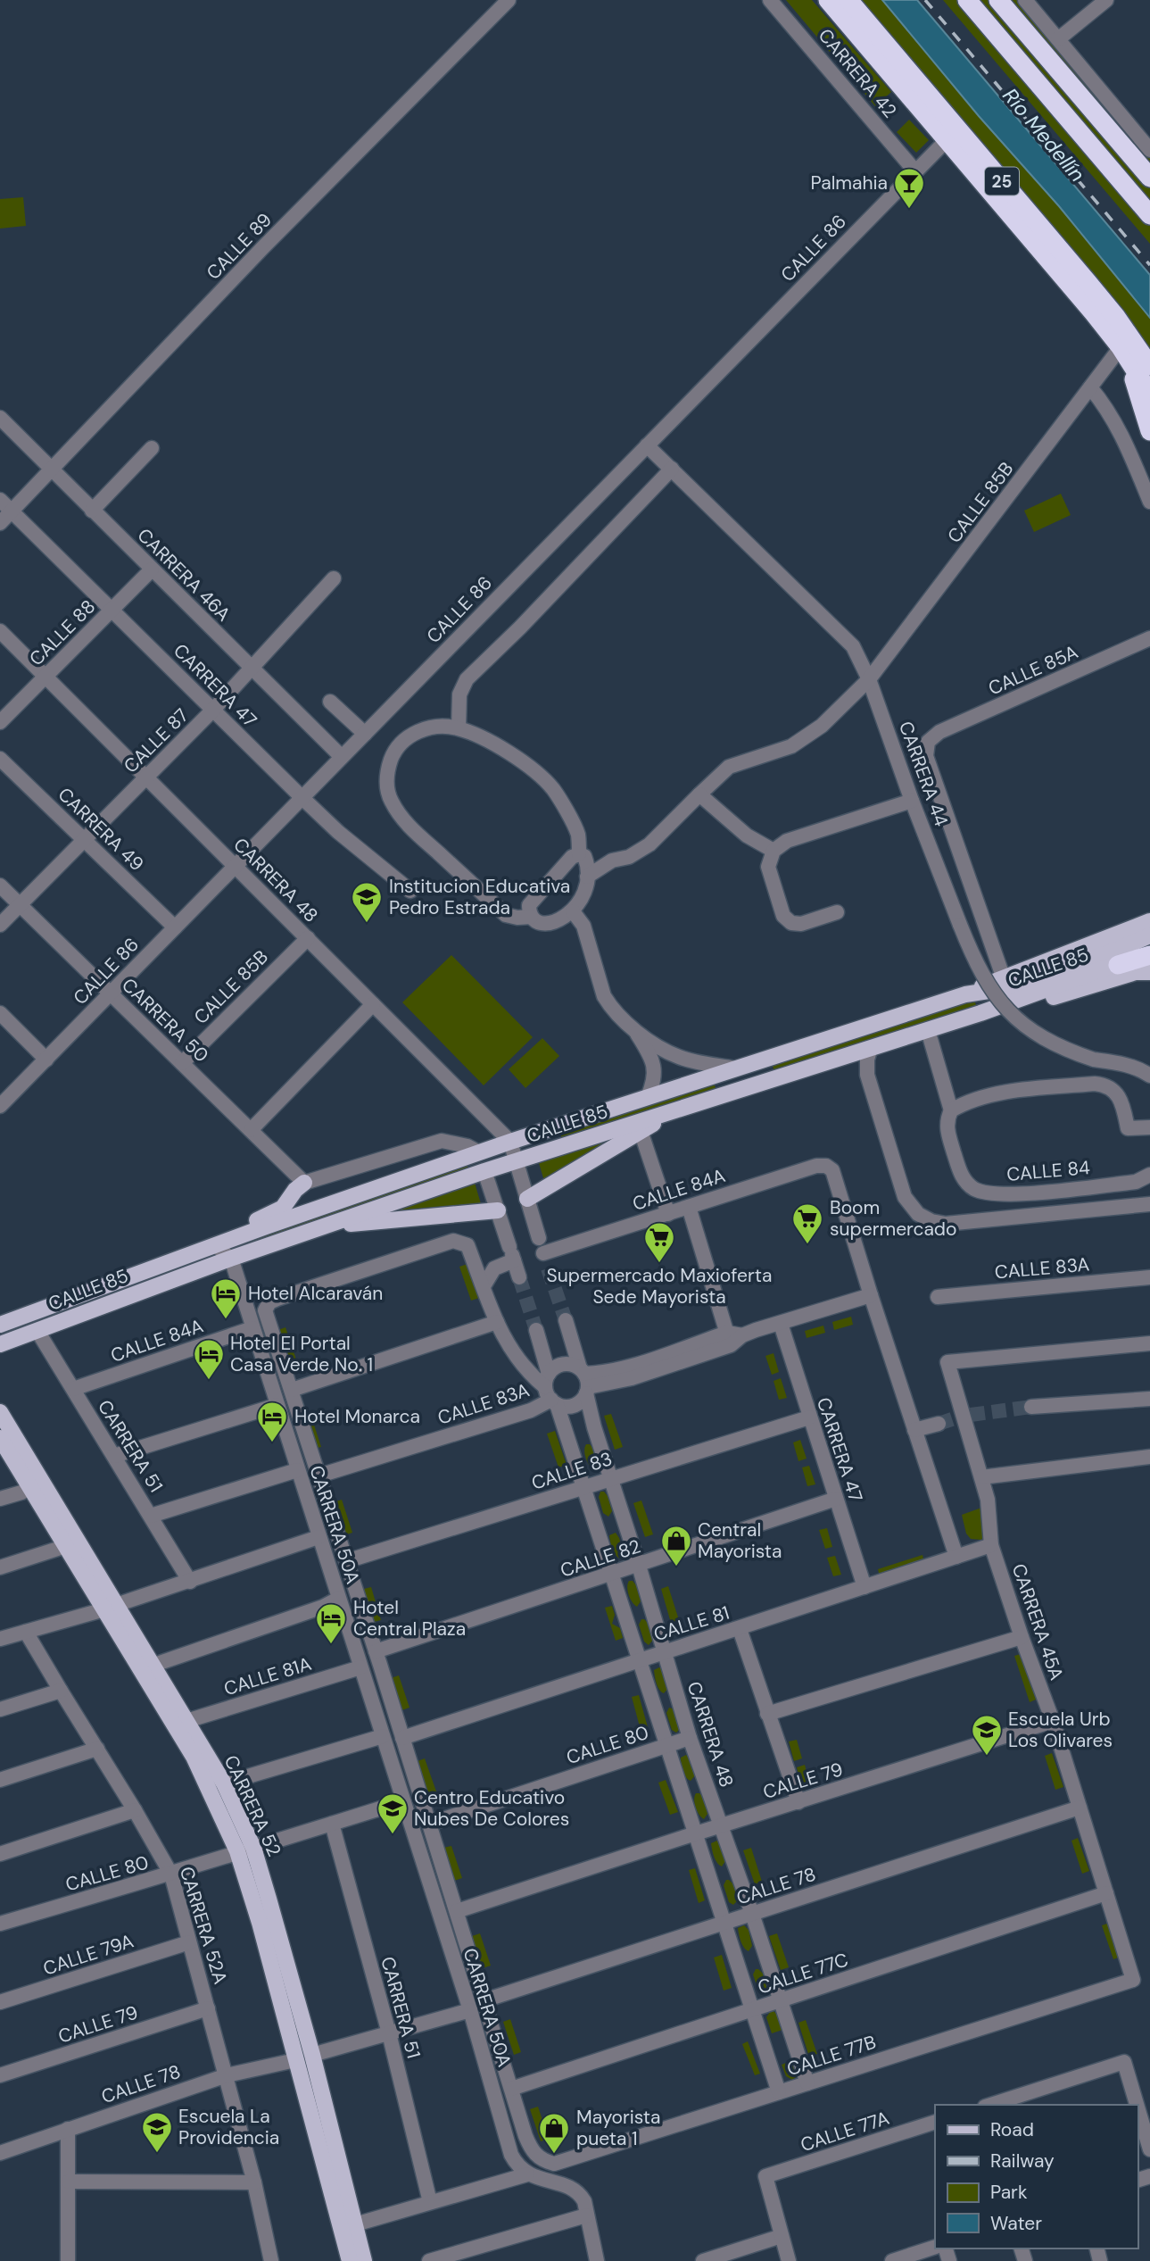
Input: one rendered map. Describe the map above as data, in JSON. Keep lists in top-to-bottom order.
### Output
{
  "streets": {
    "highway": ["25"],
    "main road": ["CALLE 85", "CARRERA 52"],
    "street": [
      "CARRERA 42",
      "CALLE 89",
      "CALLE 86",
      "CALLE 85B",
      "CARRERA 46A",
      "CALLE 88",
      "CALLE 85A",
      "CARRERA 47",
      "CALLE 87",
      "CARRERA 44",
      "CARRERA 49",
      "CARRERA 48",
      "CARRERA 50",
      "CALLE 84",
      "CALLE 84A",
      "CALLE 83A",
      "CARRERA 51",
      "CALLE 83",
      "CARRERA 50A",
      "CALLE 82",
      "CARRERA 45A",
      "CALLE 81",
      "CALLE 81A",
      "CALLE 80",
      "CALLE 79",
      "CALLE 78",
      "CARRERA 52A",
      "CALLE 79A",
      "CALLE 77C",
      "CALLE 77B",
      "CALLE 77A"
    ]
  },
  "crossings": [
    ["CARRERA 42", "CALLE 86"],
    ["25", "CALLE 86"],
    ["25", "CALLE 85B"],
    ["CALLE 89", "CARRERA 46A"],
    ["CALLE 89", "CARRERA 47"],
    ["CALLE 86", "CARRERA 46A"],
    ["CALLE 86", "CARRERA 47"],
    ["CALLE 86", "CARRERA 44"],
    ["CALLE 86", "CARRERA 49"],
    ["CALLE 86", "CARRERA 48"],
    ["CALLE 86", "CARRERA 50"],
    ["CALLE 85B", "CARRERA 44"],
    ["CALLE 85B", "CARRERA 48"],
    ["CALLE 85B", "CARRERA 50"],
    ["CARRERA 46A", "CALLE 88"],
    ["CARRERA 46A", "CALLE 87"],
    ["CALLE 88", "CARRERA 47"],
    ["CALLE 88", "CARRERA 48"],
    ["CALLE 85A", "CARRERA 44"],
    ["CARRERA 47", "CALLE 87"],
    ["CARRERA 47", "CALLE 83"],
    ["CARRERA 47", "CALLE 82"],
    ["CARRERA 47", "CALLE 81"],
    ["CALLE 87", "CARRERA 49"],
    ["CALLE 87", "CARRERA 48"],
    ["CALLE 87", "CARRERA 50"],
    ["CARRERA 44", "CALLE 85"],
    ["CARRERA 48", "CALLE 85"],
    ["CARRERA 48", "CALLE 84A"],
    ["CARRERA 48", "CALLE 83A"],
    ["CARRERA 48", "CALLE 83"],
    ["CARRERA 48", "CALLE 82"],
    ["CARRERA 48", "CALLE 81"],
    ["CARRERA 48", "CALLE 80"],
    ["CARRERA 48", "CALLE 79"],
    ["CARRERA 48", "CALLE 78"],
    ["CARRERA 48", "CALLE 77C"],
    ["CARRERA 48", "CALLE 77B"],
    ["CALLE 85", "CARRERA 51"],
    ["CALLE 85", "CARRERA 50A"],
    ["CALLE 84A", "CARRERA 51"],
    ["CALLE 84A", "CARRERA 50A"],
    ["CARRERA 51", "CALLE 80"],
    ["CARRERA 50A", "CALLE 81A"],
    ["CARRERA 50A", "CALLE 80"],
    ["CARRERA 45A", "CALLE 81"],
    ["CARRERA 45A", "CALLE 79"],
    ["CARRERA 45A", "CALLE 78"],
    ["CARRERA 45A", "CALLE 77C"],
    ["CARRERA 45A", "CALLE 77B"],
    ["CALLE 81A", "CARRERA 52"],
    ["CALLE 80", "CARRERA 52"],
    ["CALLE 80", "CARRERA 52A"],
    ["CALLE 79", "CARRERA 52A"],
    ["CARRERA 52", "CALLE 78"],
    ["CALLE 78", "CARRERA 52A"],
    ["CARRERA 52A", "CALLE 79A"],
    ["CALLE 77C", "CALLE 77B"]
  ],
  "water": ["Río Medellín"],
  "places": {
    "bar": ["Palmahia"],
    "school or university": [
      "Institucion Educativa Pedro Estrada",
      "Escuela Urb Los Olivares",
      "Centro Educativo Nubes De Colores",
      "Escuela La Providencia"
    ],
    "supermarket": ["Boom supermercado", "Supermercado Maxioferta Sede Mayorista"],
    "hotel": [
      "Hotel Alcaraván",
      "Hotel El Portal Casa Verde No. 1",
      "Hotel Monarca",
      "Hotel Central Plaza"
    ],
    "shop": ["Central Mayorista", "Mayorista pueta 1"]
  },
  "legend": [
    "Road",
    "Railway",
    "Park",
    "Water"
  ]
}
